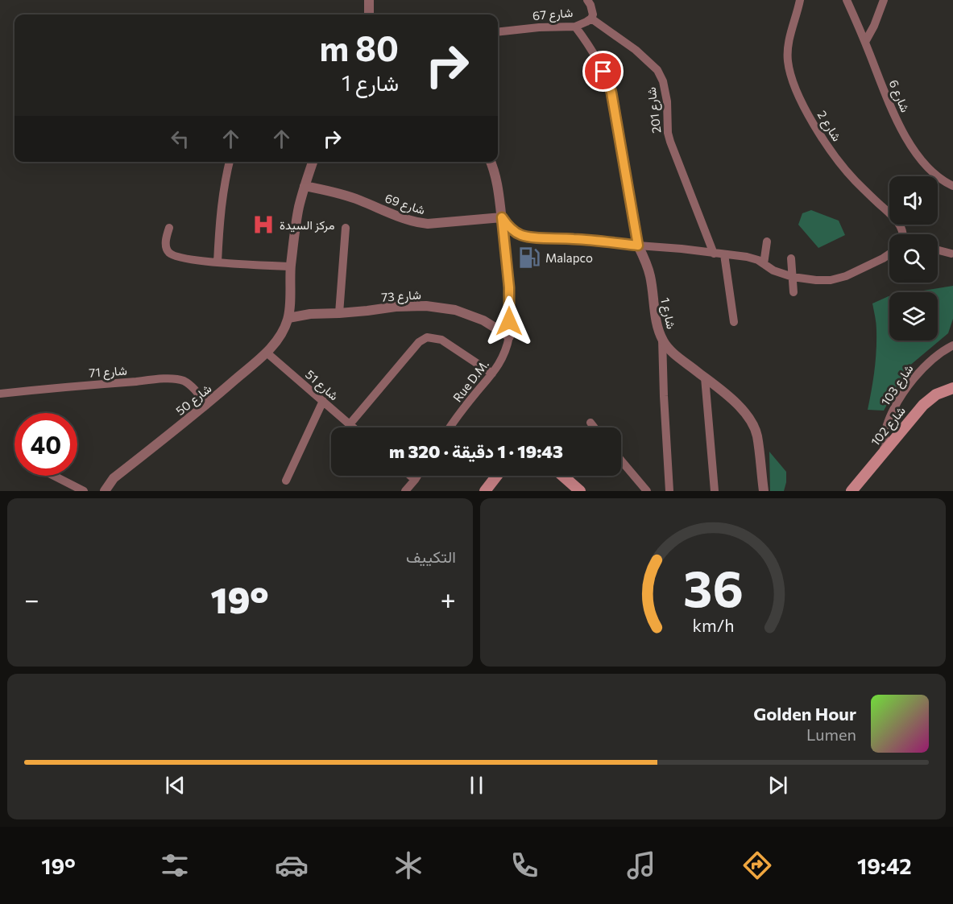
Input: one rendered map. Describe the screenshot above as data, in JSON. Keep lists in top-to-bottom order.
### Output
{
  "streets": {
    "main road": ["شارع 102"],
    "street": [
      "شارع 67",
      "شارع 6",
      "شارع 201",
      "شارع 2",
      "شارع 69",
      "شارع 73",
      "شارع 1",
      "شارع 71",
      "Rue D.M.",
      "شارع 51",
      "شارع 103",
      "شارع 50"
    ]
  },
  "crossings": [
    ["شارع 67", "شارع 201"],
    ["شارع 201", "شارع 2"],
    ["شارع 2", "شارع 1"],
    ["شارع 69", "شارع 50"],
    ["شارع 73", "Rue D.M."],
    ["شارع 73", "شارع 50"],
    ["شارع 71", "شارع 50"],
    ["شارع 51", "شارع 50"],
    ["شارع 103", "شارع 102"]
  ],
  "places": {
    "hospital": ["مركز السيدة"],
    "fuel station": ["Malapco"]
  },
  "page": {
    "turn": ["80 m", "شارع 1"],
    "limit": "40",
    "trip": "19:43 · 1 دقيقة · 320 m",
    "tile": "التكييف",
    "heat": ["−", "19°", "+"],
    "song": ["Golden Hour", "Lumen"],
    "tabs": ["19:42", "19°"],
    "gauge": ["36", "km/h"]
  }
}
